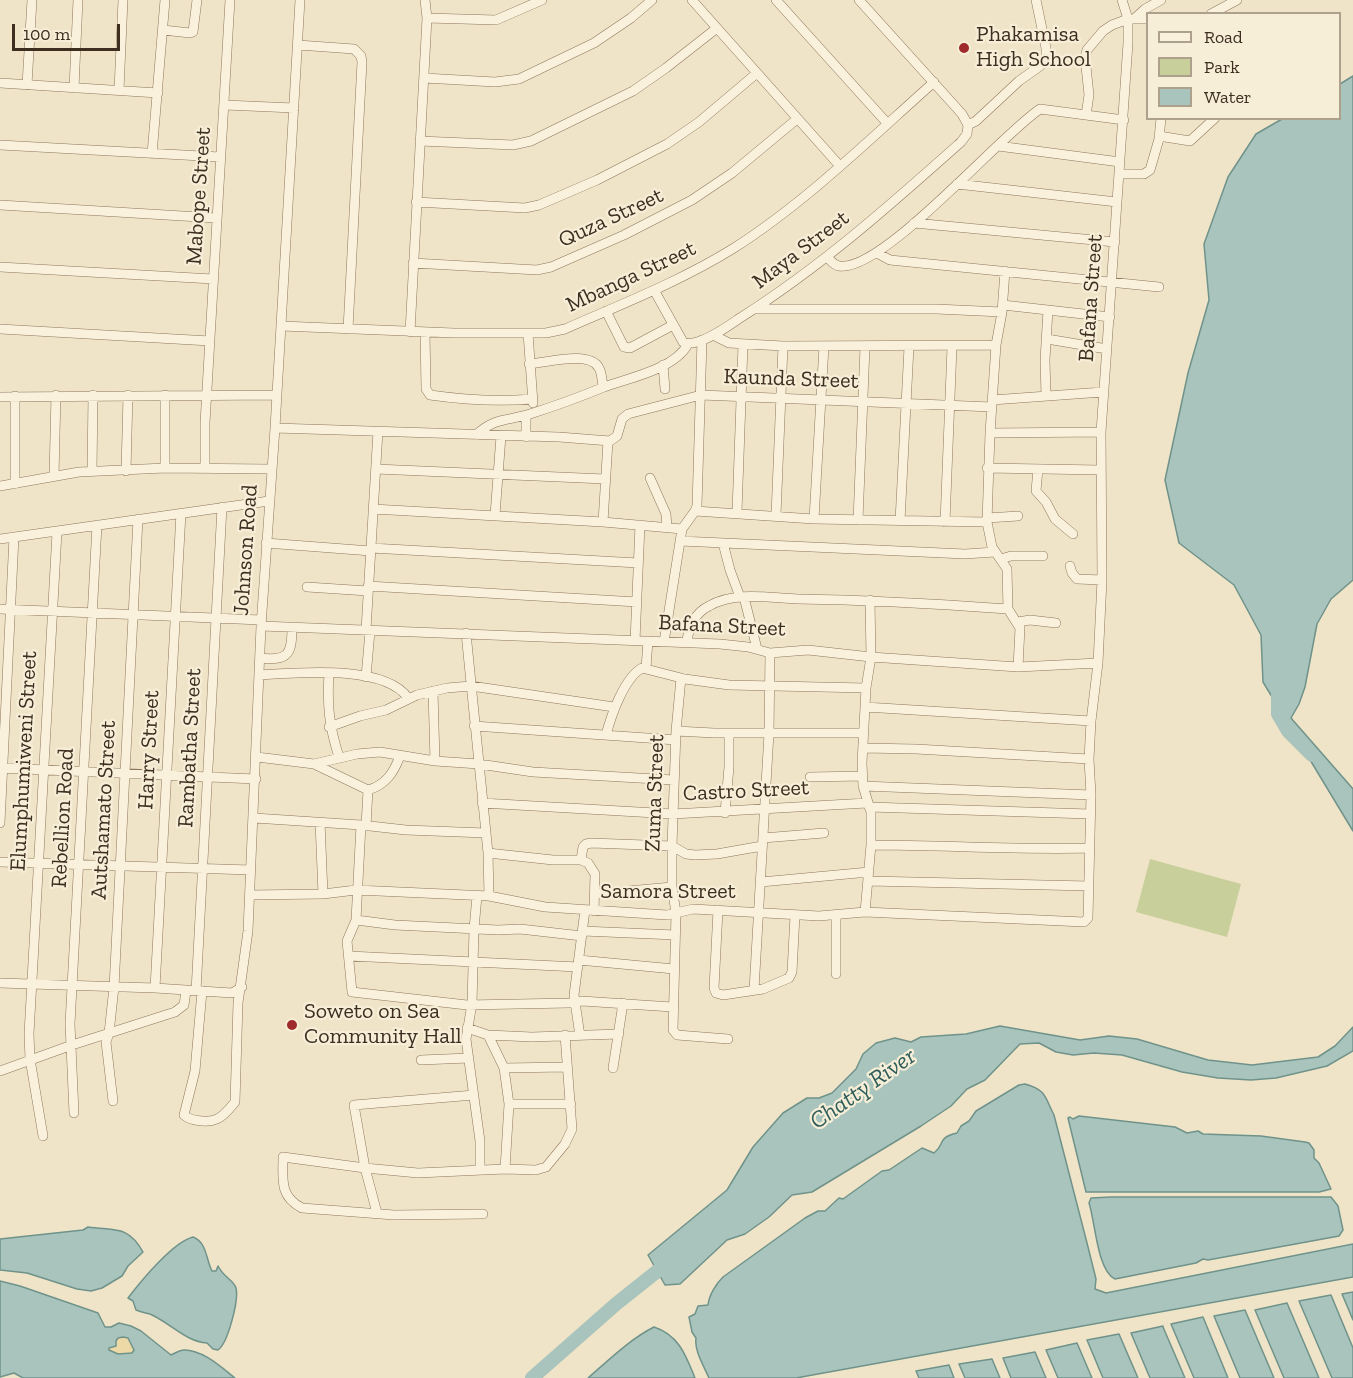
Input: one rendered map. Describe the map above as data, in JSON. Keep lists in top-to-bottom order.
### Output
{
  "streets": {
    "street": [
      "Mabope Street",
      "Quza Street",
      "Maya Street",
      "Mbanga Street",
      "Bafana Street",
      "Kaunda Street",
      "Johnson Road",
      "Rambatha Street",
      "Harry Street",
      "Elumphumiweni Street",
      "Castro Street",
      "Zuma Street",
      "Autshamato Street",
      "Rebellion Road",
      "Samora Street"
    ]
  },
  "crossings": [
    ["Mbanga Street", "Johnson Road"],
    ["Bafana Street", "Kaunda Street"],
    ["Bafana Street", "Johnson Road"],
    ["Bafana Street", "Rambatha Street"],
    ["Bafana Street", "Harry Street"],
    ["Bafana Street", "Elumphumiweni Street"],
    ["Bafana Street", "Autshamato Street"],
    ["Bafana Street", "Rebellion Road"],
    ["Johnson Road", "Rambatha Street"],
    ["Johnson Road", "Samora Street"],
    ["Castro Street", "Zuma Street"],
    ["Zuma Street", "Samora Street"]
  ],
  "water": ["Chatty River"],
  "places": ["Phakamisa High School", "Soweto on Sea Community Hall"],
  "legend": ["Road", "Park", "Water"],
  "scale_bar": "100 m"
}
